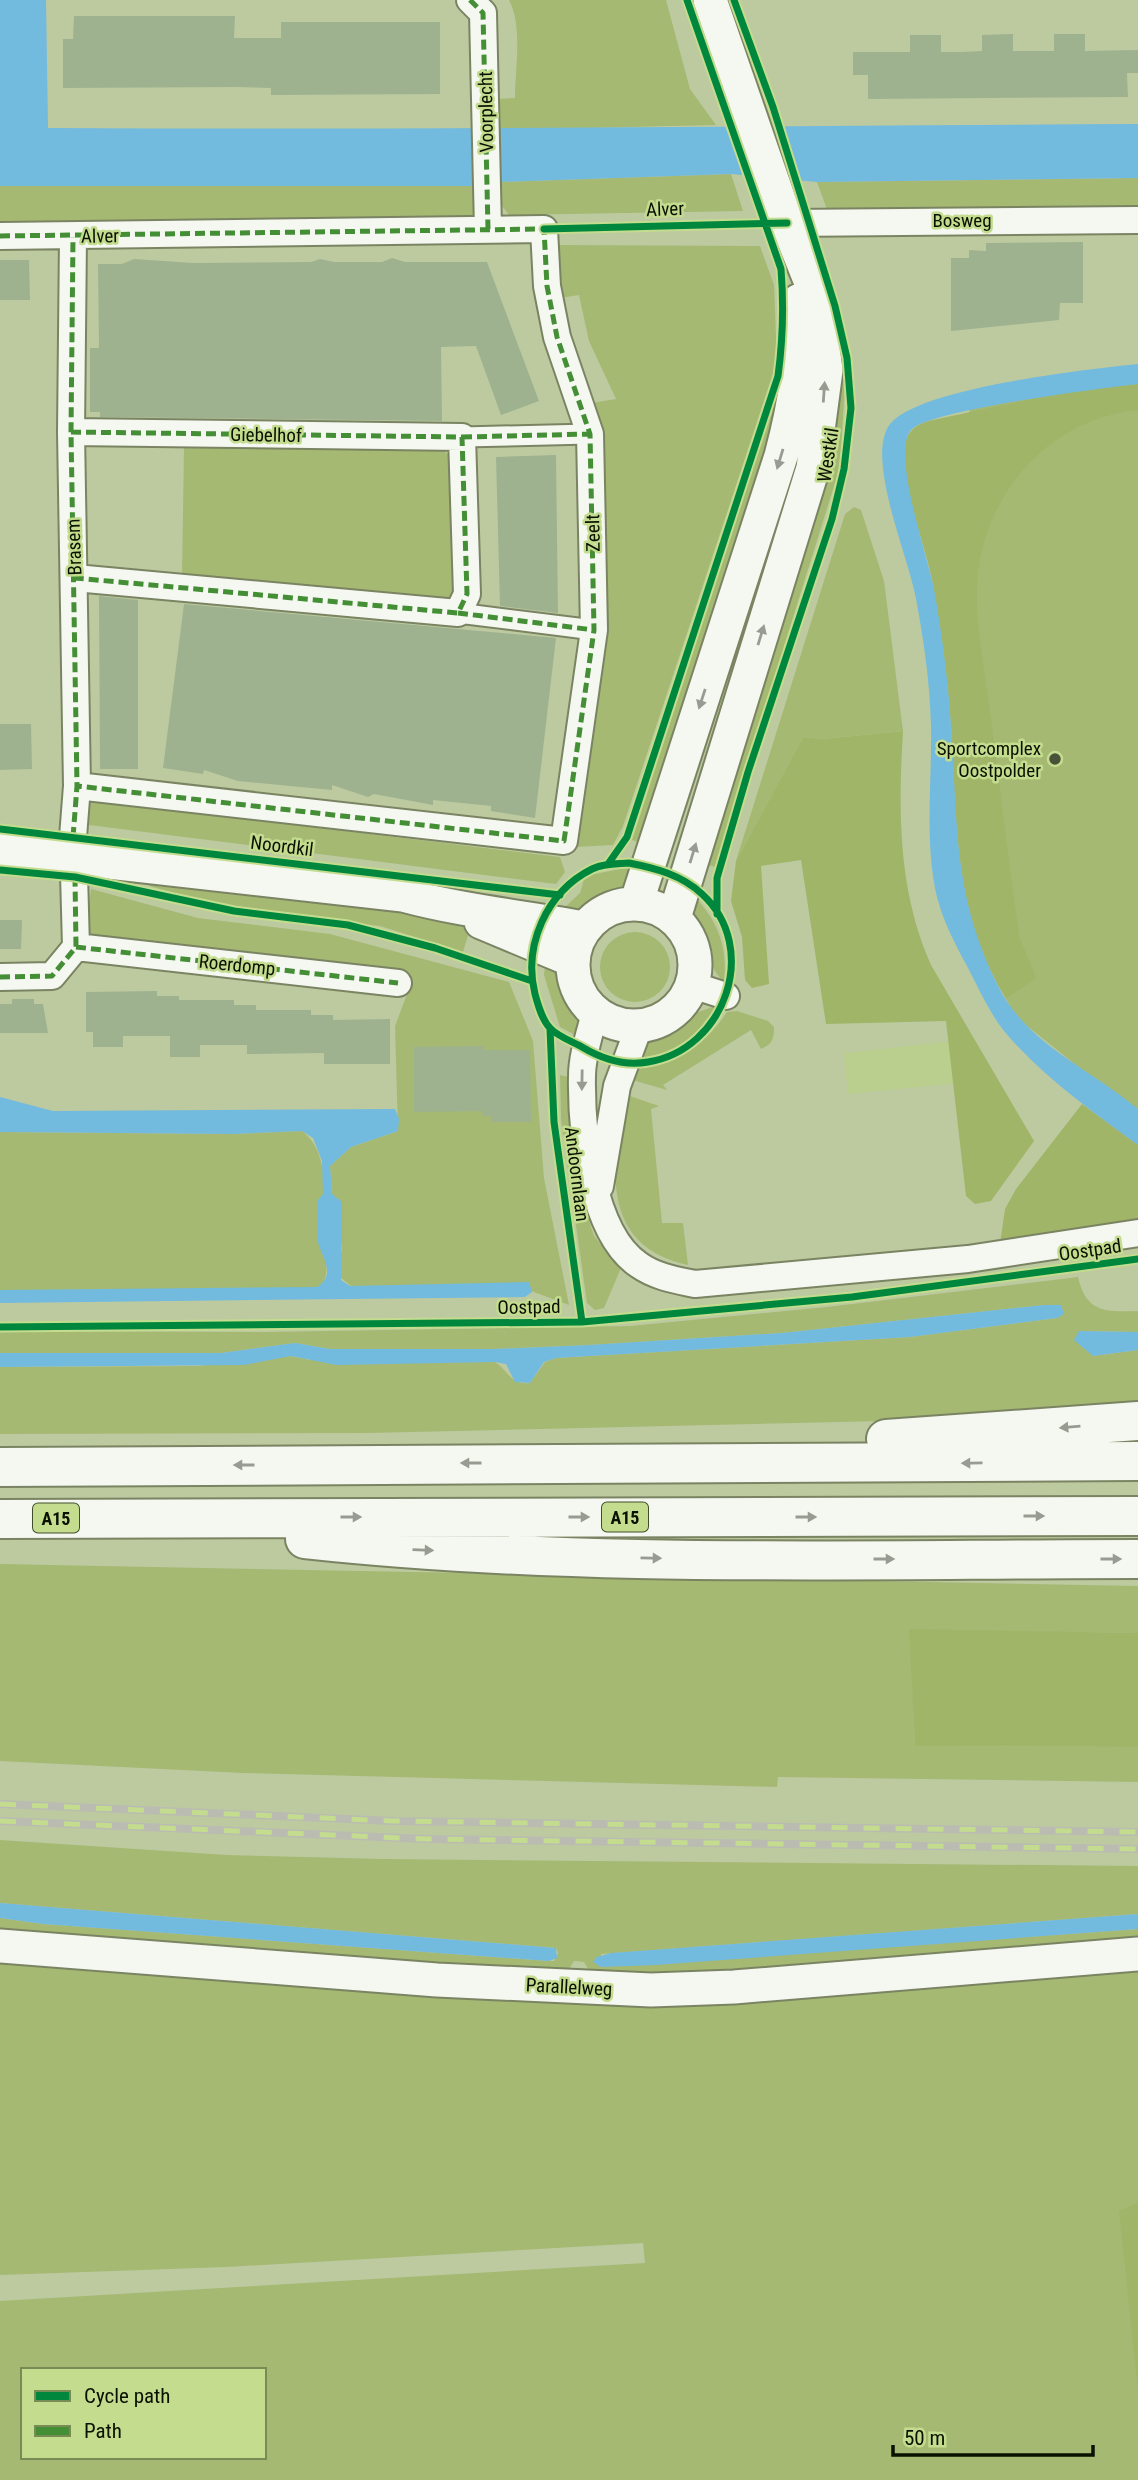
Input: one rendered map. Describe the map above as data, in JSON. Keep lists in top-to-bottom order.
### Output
{
  "streets": {
    "highway": ["A15"],
    "street": [
      "Voorplecht",
      "Alver",
      "Bosweg",
      "Giebelhof",
      "Westkil",
      "Zeelt",
      "Brasem",
      "Noordkil",
      "Roerdomp",
      "Andoornlaan",
      "Parallelweg"
    ],
    "cycle path": ["Oostpad"]
  },
  "crossings": [
    ["Voorplecht", "Alver"],
    ["Alver", "Zeelt"],
    ["Alver", "Brasem"],
    ["Bosweg", "Westkil"],
    ["Giebelhof", "Zeelt"],
    ["Giebelhof", "Brasem"],
    ["Westkil", "Noordkil"],
    ["Westkil", "Andoornlaan"],
    ["Zeelt", "Noordkil"],
    ["Brasem", "Noordkil"],
    ["Brasem", "Roerdomp"],
    ["Noordkil", "Andoornlaan"]
  ],
  "places": ["Sportcomplex Oostpolder"],
  "legend": ["Cycle path", "Path"],
  "scale_bar": "50 m"
}
